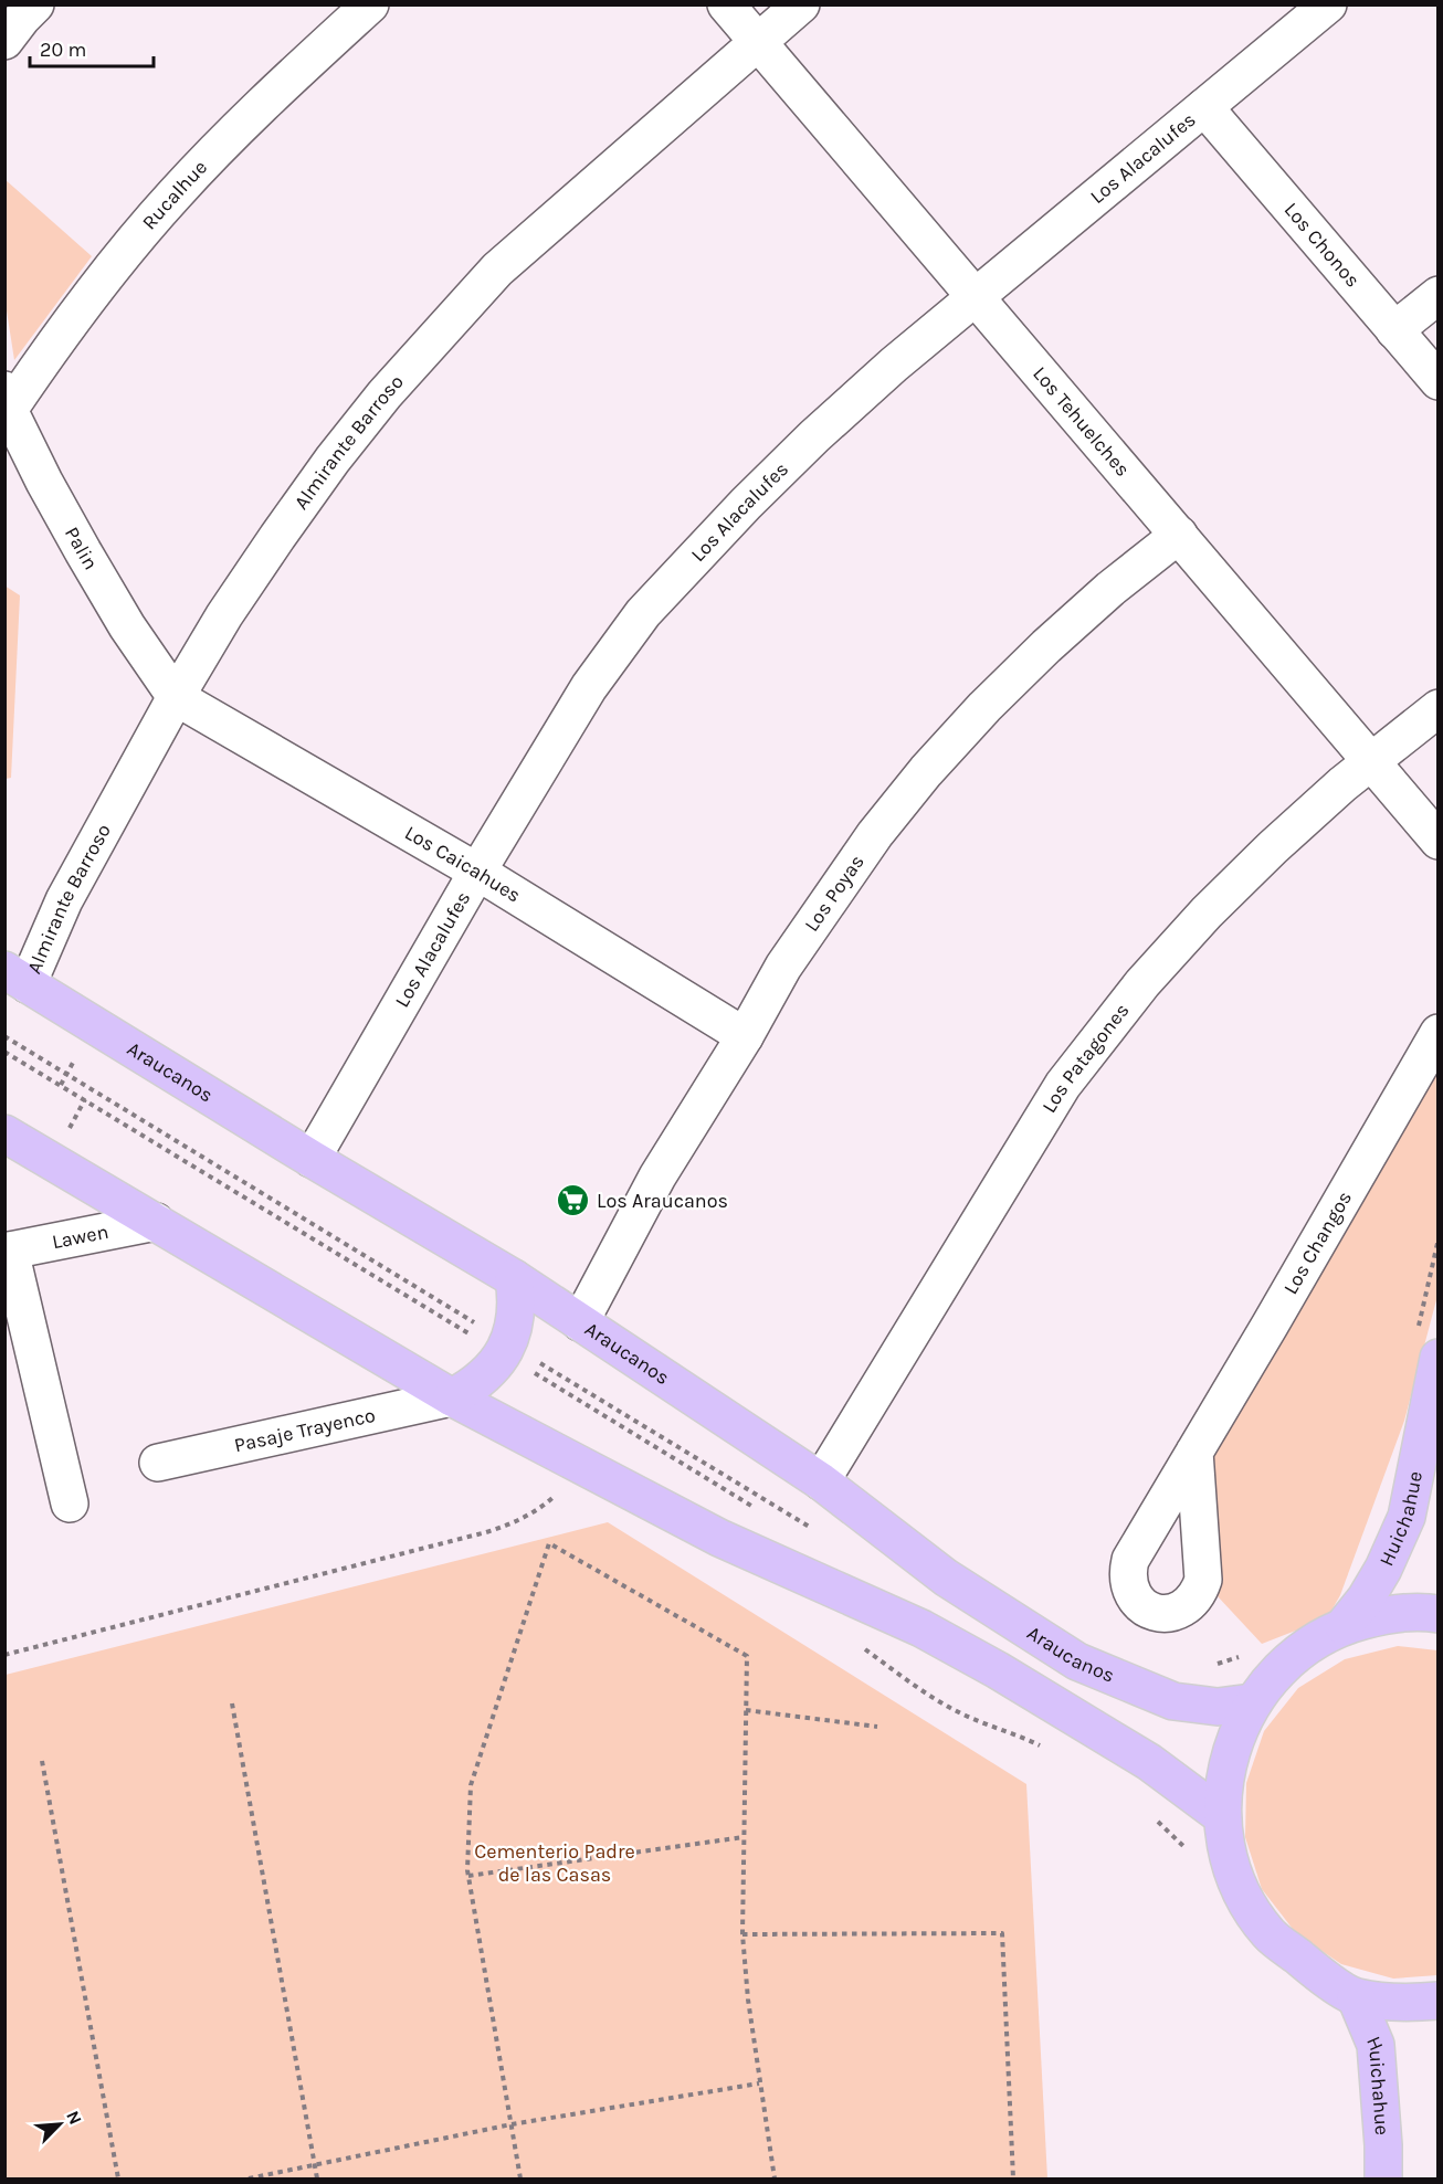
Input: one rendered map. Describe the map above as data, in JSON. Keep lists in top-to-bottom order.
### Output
{
  "streets": {
    "main road": ["Araucanos", "Huichahue"],
    "street": [
      "Los Alacalufes",
      "Rucalhue",
      "Los Chonos",
      "Los Tehuelches",
      "Almirante Barroso",
      "Palin",
      "Los Caicahues",
      "Los Poyas",
      "Los Patagones",
      "Lawen",
      "Los Changos",
      "Pasaje Trayenco"
    ]
  },
  "crossings": [
    ["Los Alacalufes", "Los Chonos"],
    ["Los Alacalufes", "Los Tehuelches"],
    ["Los Alacalufes", "Los Caicahues"],
    ["Los Alacalufes", "Araucanos"],
    ["Rucalhue", "Palin"],
    ["Los Tehuelches", "Almirante Barroso"],
    ["Los Tehuelches", "Los Poyas"],
    ["Los Tehuelches", "Los Patagones"],
    ["Almirante Barroso", "Palin"],
    ["Almirante Barroso", "Los Caicahues"],
    ["Almirante Barroso", "Araucanos"],
    ["Palin", "Los Caicahues"],
    ["Los Caicahues", "Los Poyas"],
    ["Los Poyas", "Araucanos"],
    ["Los Patagones", "Araucanos"]
  ],
  "parks": ["Cementerio Padre de las Casas"],
  "places": {
    "supermarket": ["Los Araucanos"]
  },
  "scale_bar": "20 m",
  "north": "top right"
}
